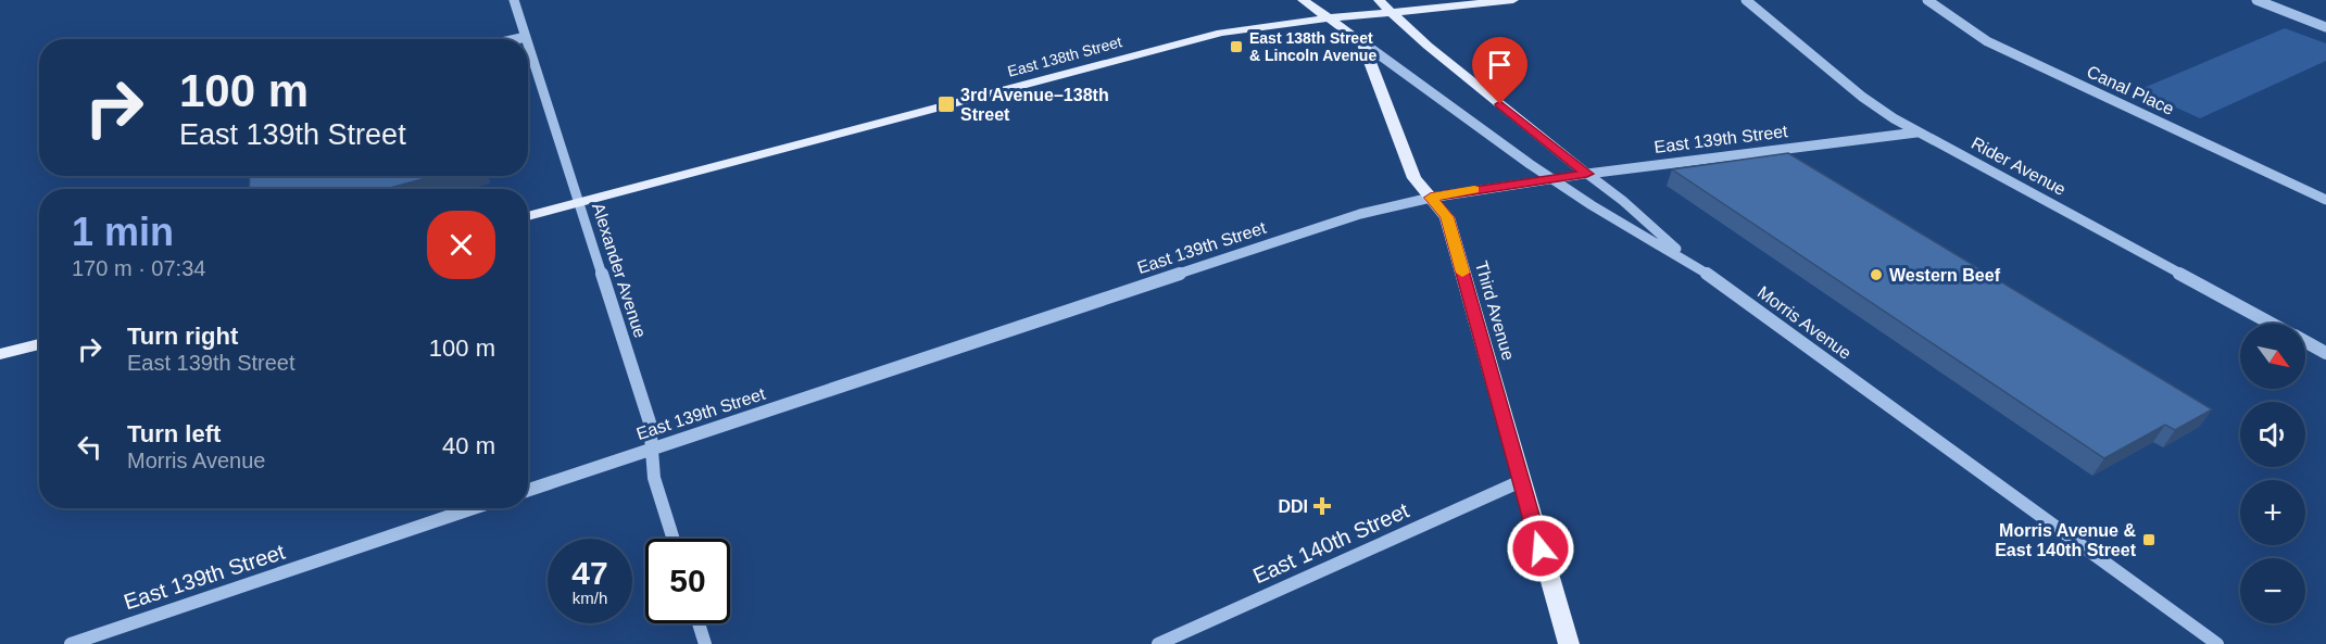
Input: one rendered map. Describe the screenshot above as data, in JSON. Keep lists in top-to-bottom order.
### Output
{
  "streets": {
    "main road": ["East 138th Street", "East 139th Street", "Third Avenue"],
    "street": [
      "Canal Place",
      "Rider Avenue",
      "Alexander Avenue",
      "Morris Avenue",
      "East 140th Street"
    ]
  },
  "crossings": [
    ["East 138th Street", "Alexander Avenue"],
    ["East 139th Street", "Rider Avenue"],
    ["East 139th Street", "Alexander Avenue"],
    ["East 139th Street", "Third Avenue"],
    ["East 139th Street", "Morris Avenue"],
    ["Third Avenue", "Morris Avenue"],
    ["Third Avenue", "East 140th Street"]
  ],
  "places": {
    "transit": ["East 138th Street & Lincoln Avenue", "3rd Avenue–138th Street", "Morris Avenue & East 140th Street"],
    "other": ["Western Beef"],
    "health": ["DDI"]
  },
  "north": "bottom right",
  "page": {
    "turn": ["100 m", "East 139th Street"],
    "heading": ["1 min", "170 m · 07:34"],
    "list": [
      {
        "name": "Turn right",
        "note": "East 139th Street",
        "value": "100 m"
      },
      {
        "name": "Turn left",
        "note": "Morris Avenue",
        "value": "40 m"
      }
    ],
    "map_buttons": ["+", "−"],
    "speed": "47 km/h",
    "limit": "50"
  }
}
